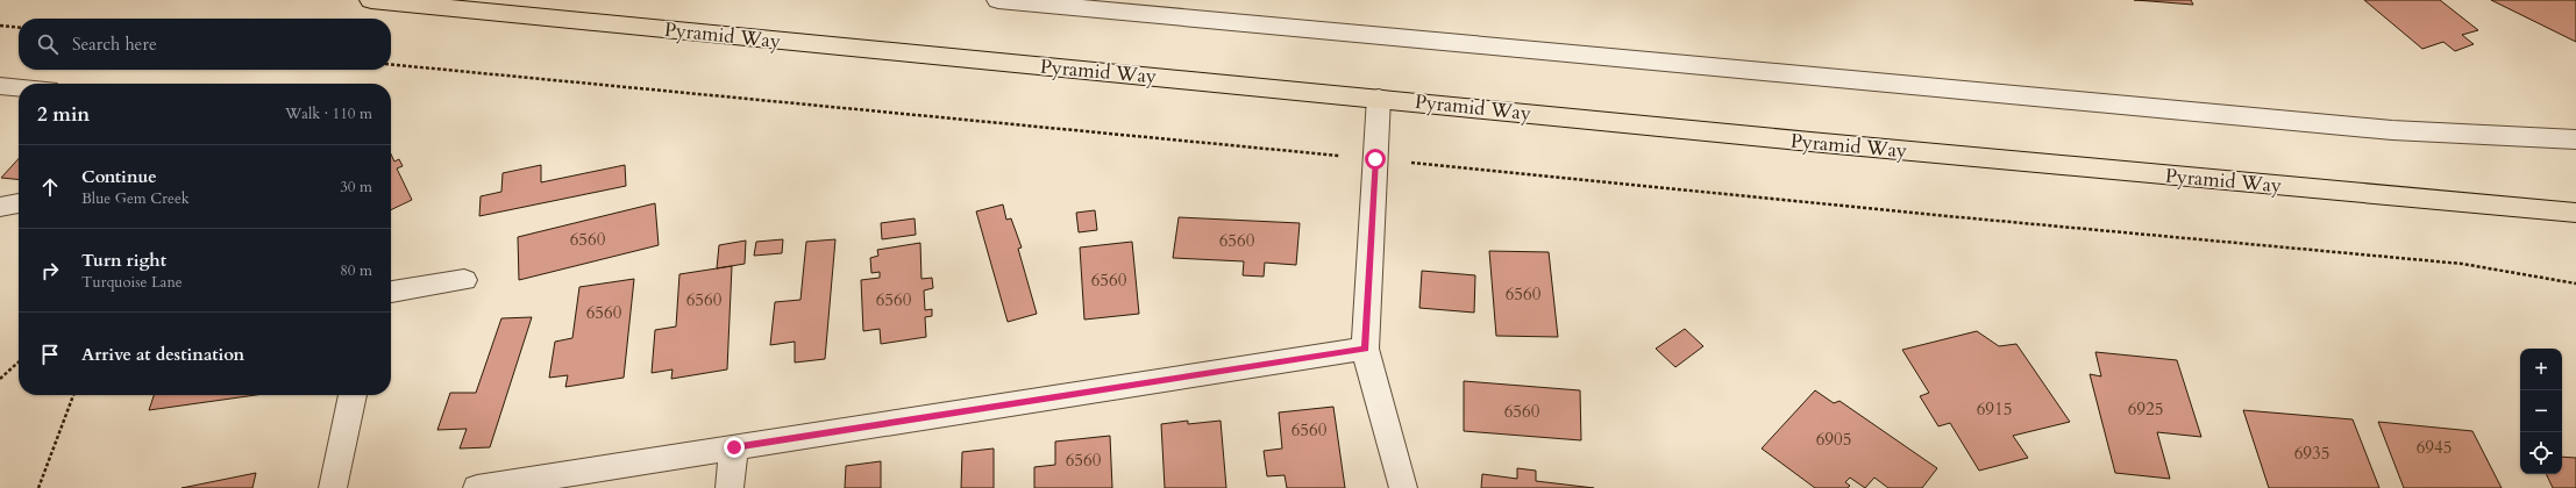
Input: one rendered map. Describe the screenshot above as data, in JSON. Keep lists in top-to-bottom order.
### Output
{
  "streets": {
    "main road": ["Pyramid Way"]
  },
  "house_numbers": [
    "6560",
    "6560",
    "6560",
    "6560",
    "6560",
    "6560",
    "6560",
    "6915",
    "6925",
    "6560",
    "6560",
    "6905",
    "6945",
    "6935",
    "6560"
  ],
  "page": {
    "search": "Search here",
    "heading": ["2 min", "Walk · 110 m"],
    "list": [
      ["Continue", "Blue Gem Creek", "30 m"],
      ["Turn right", "Turquoise Lane", "80 m"],
      "Arrive at destination"
    ],
    "map_buttons": ["+", "−"]
  }
}
